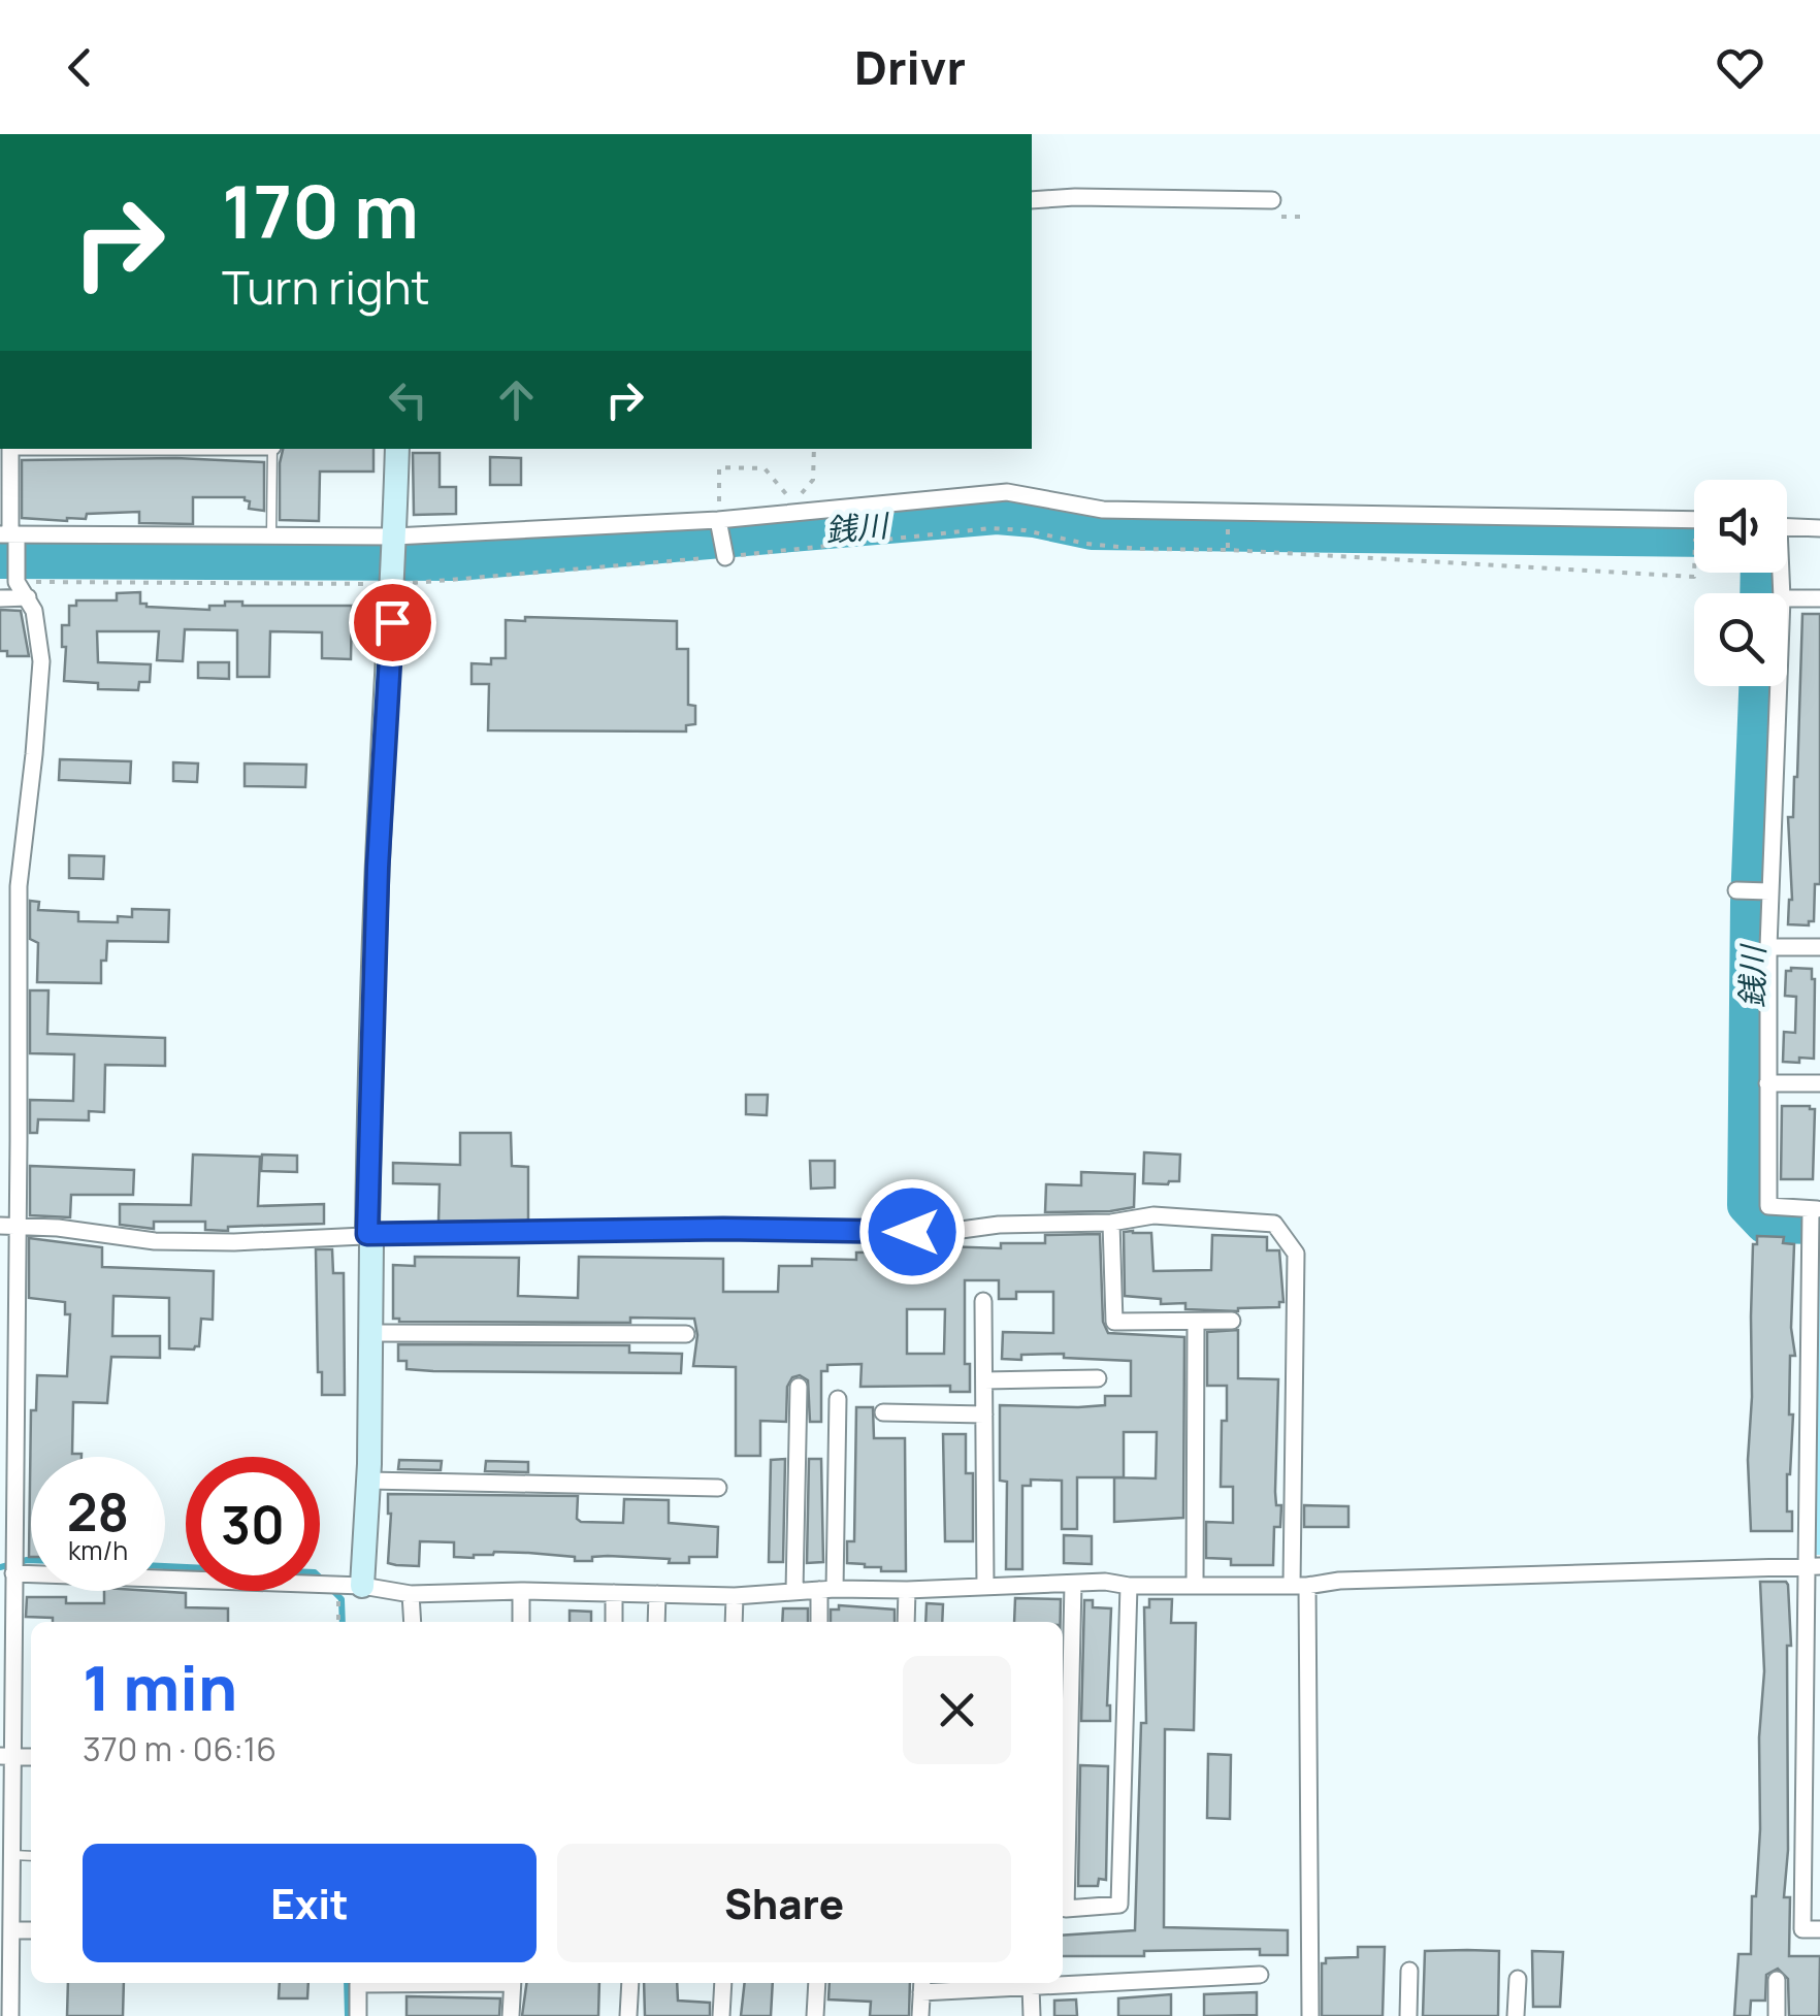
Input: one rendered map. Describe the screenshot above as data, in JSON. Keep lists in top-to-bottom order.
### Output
{
  "water": ["銭川"],
  "page": {
    "header": "Drivr",
    "turn": ["170 m", "Turn right"],
    "speed": "28 km/h",
    "limit": "30",
    "heading": ["1 min", "370 m · 06:16"],
    "buttons": ["Exit", "Share"]
  }
}
